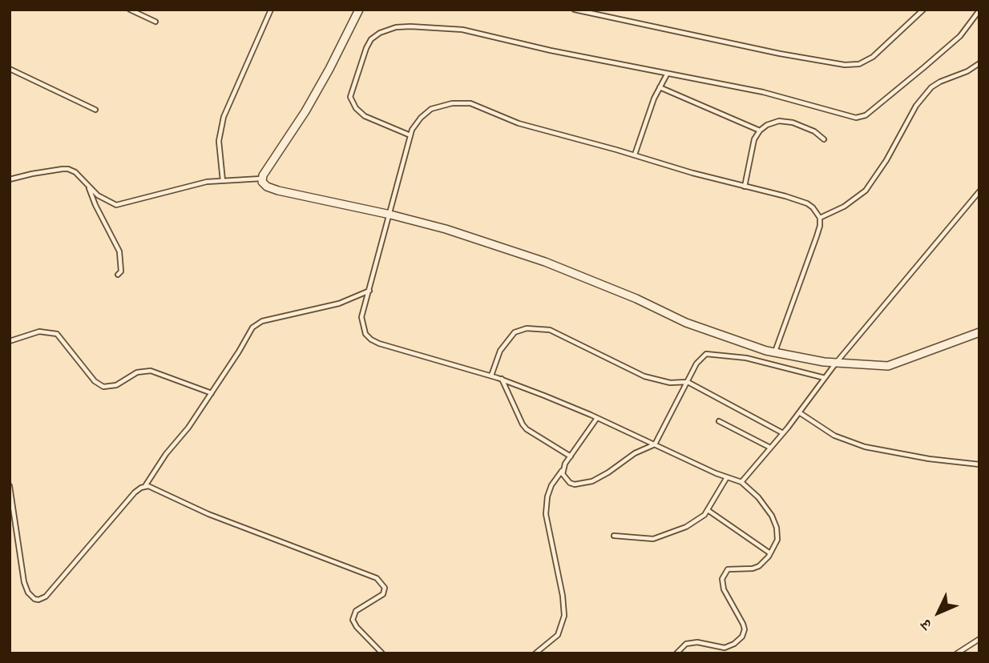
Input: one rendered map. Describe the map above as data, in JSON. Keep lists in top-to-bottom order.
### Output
{
  "north": "bottom left"
}
